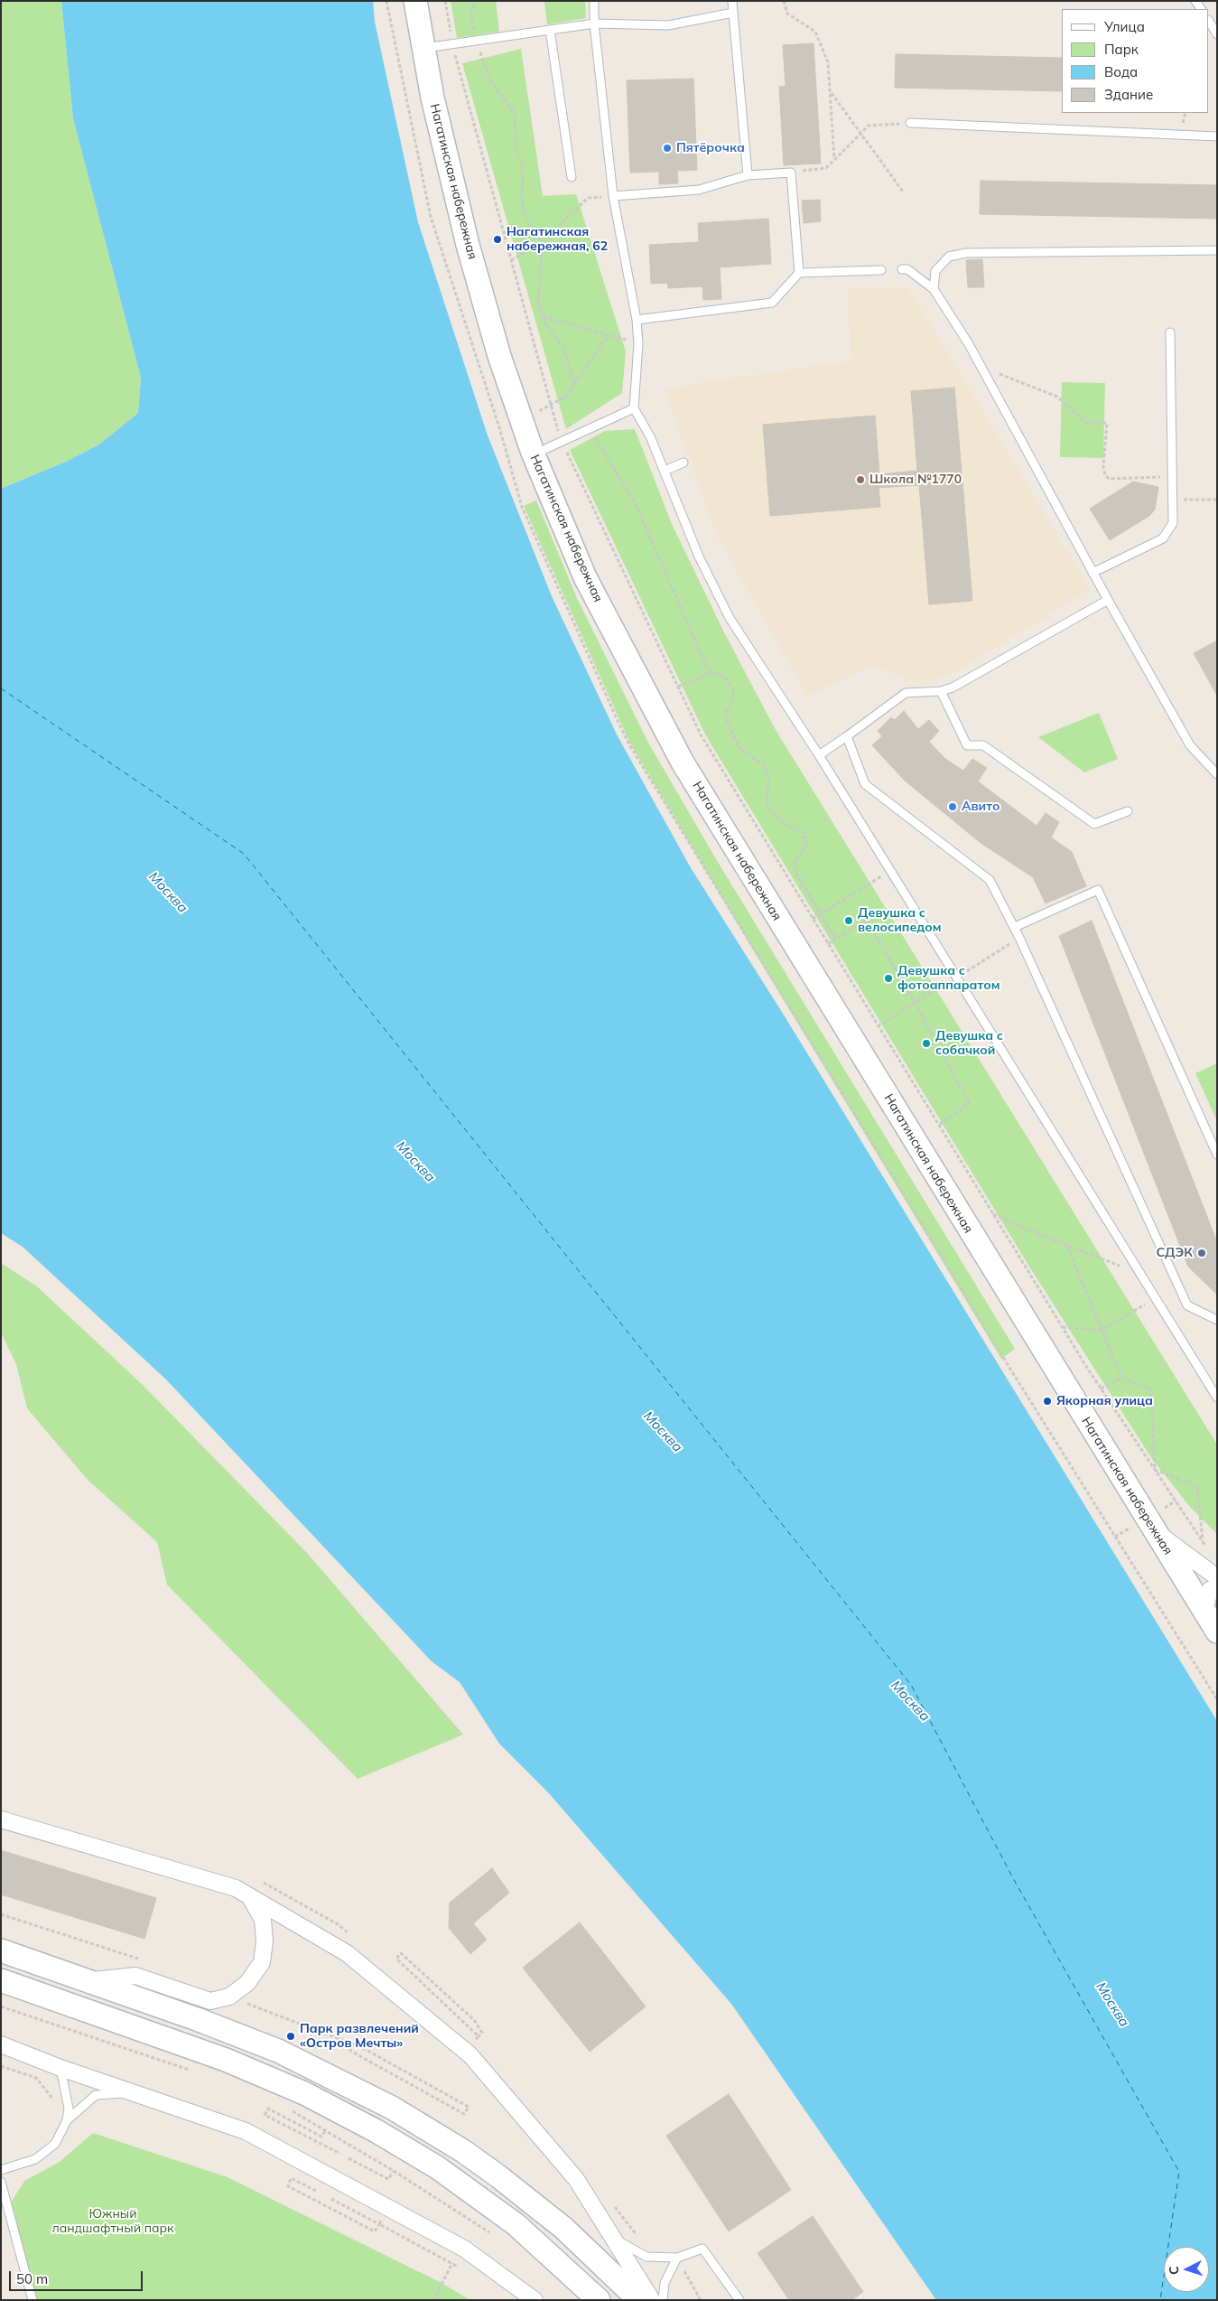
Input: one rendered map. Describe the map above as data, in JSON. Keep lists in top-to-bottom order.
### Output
{
  "streets": {
    "street": ["Нагатинская набережная"]
  },
  "water": ["Москва"],
  "parks": ["Южный ландшафтный парк"],
  "places": [
    "Пятёрочка",
    "Нагатинская набережная, 62",
    "Школа №1770",
    "Авито",
    "Девушка с велосипедом",
    "Девушка с фотоаппаратом",
    "Девушка с собачкой",
    "СДЭК",
    "Якорная улица",
    "Парк развлечений «Остров Мечты»"
  ],
  "legend": [
    "Улица",
    "Парк",
    "Вода",
    "Здание"
  ],
  "scale_bar": "50 m",
  "north": "left"
}
